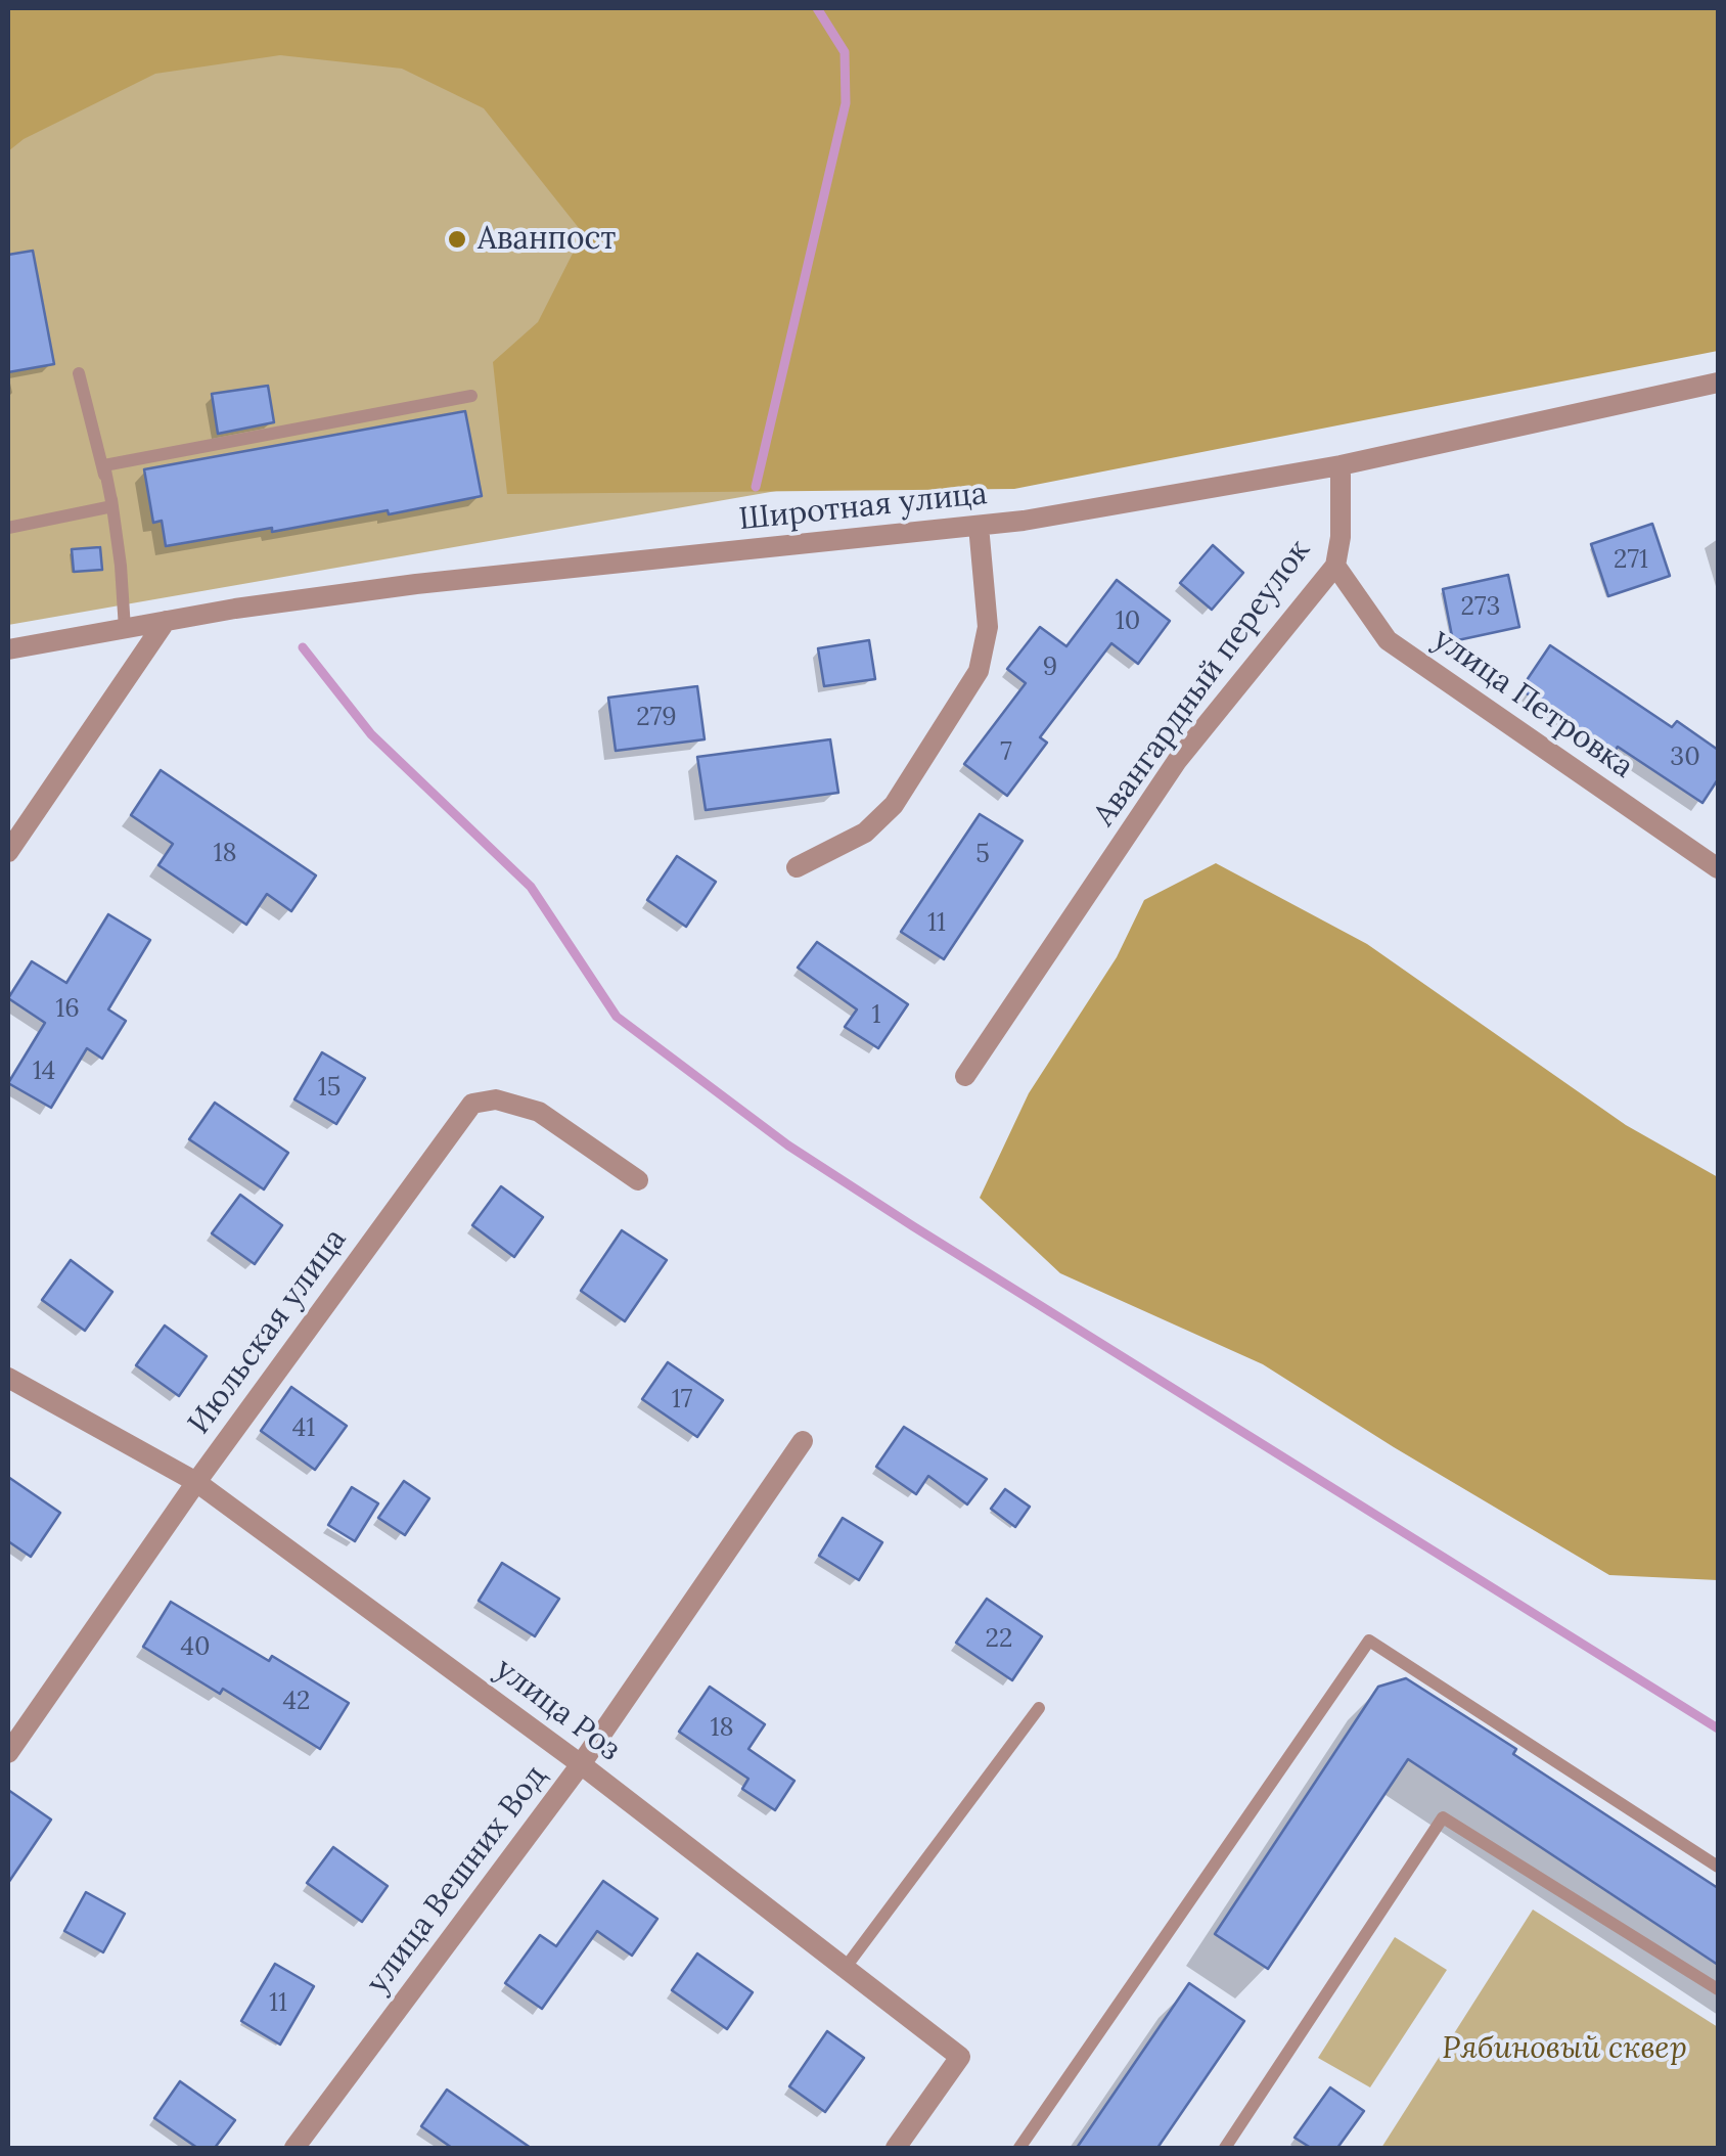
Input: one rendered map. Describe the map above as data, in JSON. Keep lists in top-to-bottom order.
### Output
{
  "streets": {
    "street": [
      "Широтная улица",
      "Авангардный переулок",
      "улица Петровка",
      "Июльская улица",
      "улица Роз",
      "улица Вешних Вод"
    ]
  },
  "crossings": [
    ["Широтная улица", "Авангардный переулок"],
    ["Авангардный переулок", "улица Петровка"],
    ["Июльская улица", "улица Роз"],
    ["улица Роз", "улица Вешних Вод"]
  ],
  "parks": ["Рябиновый сквер"],
  "places": ["Аванпост"],
  "house_numbers": [
    "271",
    "273",
    "10",
    "9",
    "279",
    "7",
    "30",
    "18",
    "5",
    "11",
    "16",
    "1",
    "14",
    "15",
    "17",
    "41",
    "22",
    "40",
    "42",
    "18",
    "11"
  ]
}
